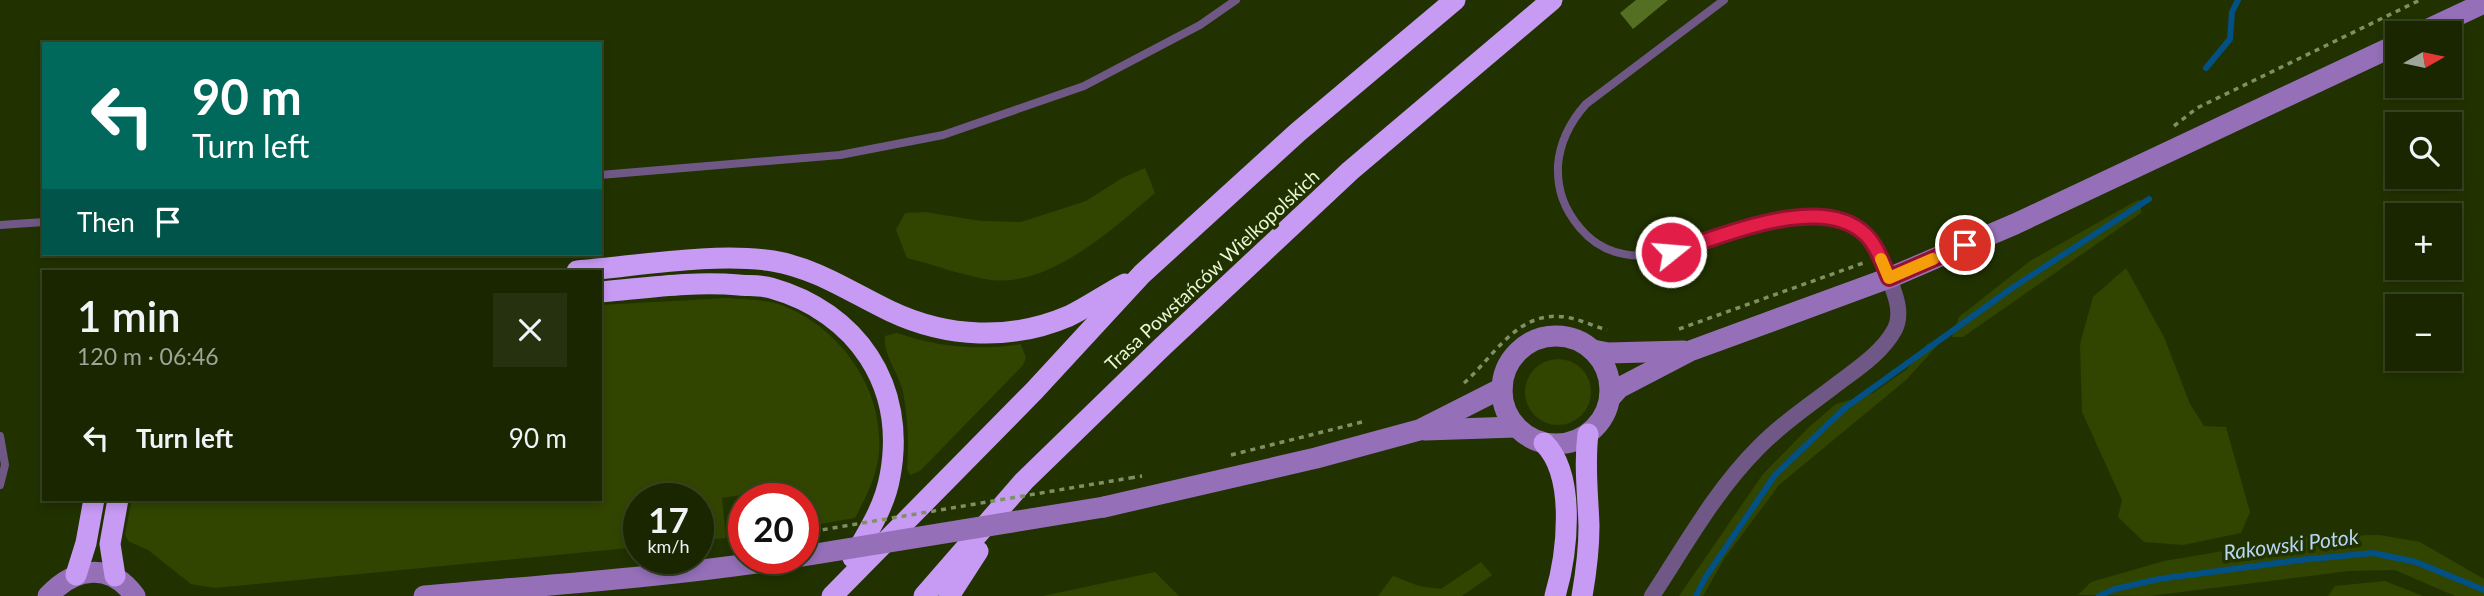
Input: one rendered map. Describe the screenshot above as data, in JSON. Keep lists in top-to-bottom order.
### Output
{
  "streets": {
    "highway": ["Trasa Powstańców Wielkopolskich"]
  },
  "water": ["Rakowski Potok"],
  "north": "right",
  "page": {
    "map_buttons": ["+", "−"],
    "turn": ["90 m", "Turn left"],
    "then": "Then",
    "heading": ["1 min", "120 m · 06:46"],
    "list": [
      {
        "name": "Turn left",
        "value": "90 m"
      }
    ],
    "speed": "17 km/h",
    "limit": "20"
  }
}
